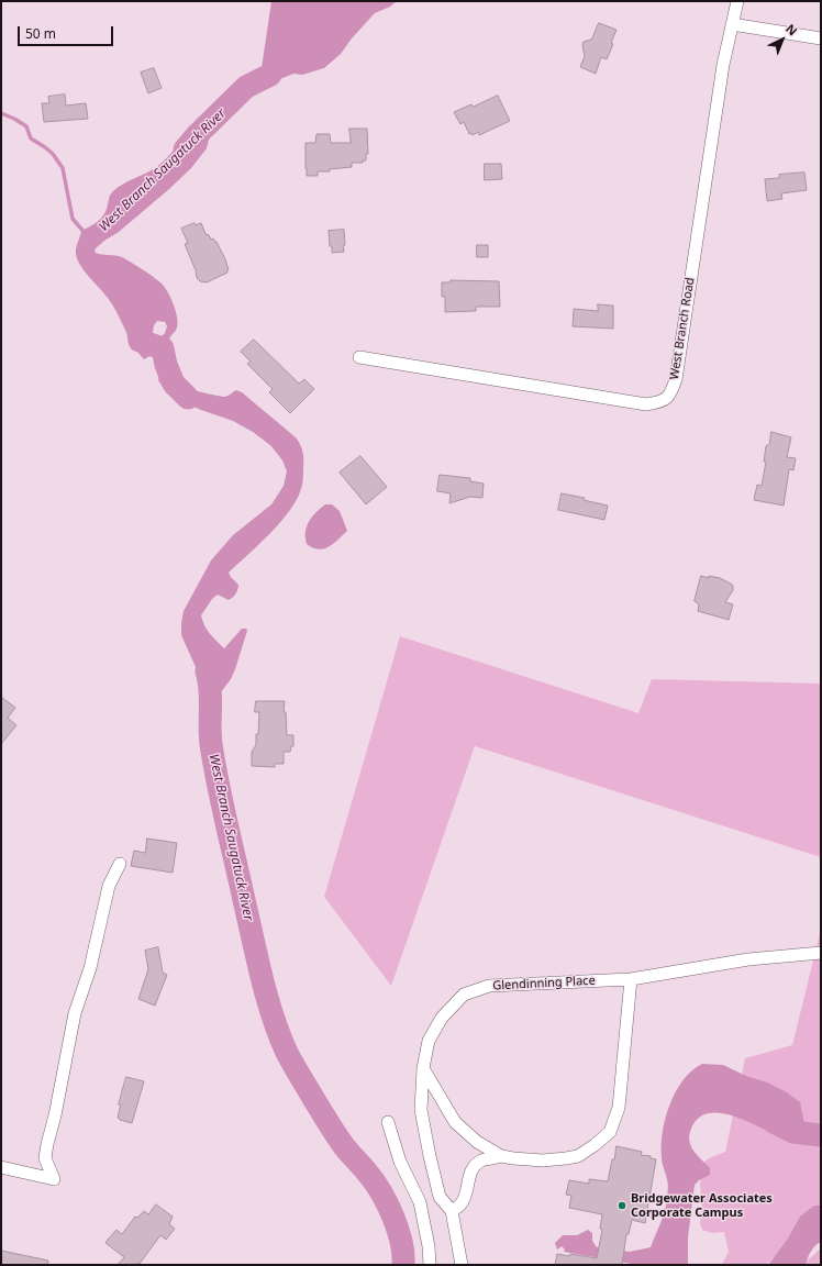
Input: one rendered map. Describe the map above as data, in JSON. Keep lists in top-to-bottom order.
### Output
{
  "streets": {
    "street": ["West Branch Road", "Glendinning Place"]
  },
  "water": ["West Branch Saugatuck River"],
  "places": ["Bridgewater Associates Corporate Campus"],
  "scale_bar": "50 m",
  "north": "top right"
}
